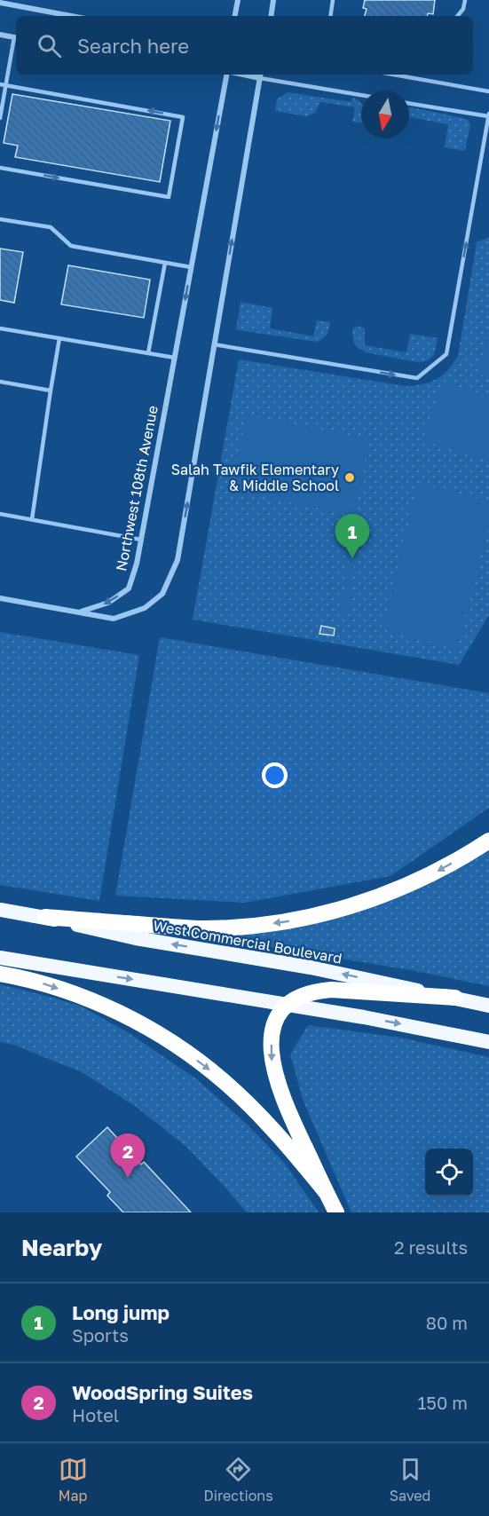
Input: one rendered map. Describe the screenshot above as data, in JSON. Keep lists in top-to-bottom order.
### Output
{
  "streets": {
    "highway": ["West Commercial Boulevard"],
    "street": ["Northwest 108th Avenue"]
  },
  "places": ["Salah Tawfik Elementary & Middle School"],
  "north": "bottom",
  "page": {
    "search": "Search here",
    "pins": ["1", "2"],
    "heading": ["Nearby", "2 results"],
    "list": [
      {
        "mark": "1",
        "name": "Long jump",
        "note": "Sports",
        "value": "80 m"
      },
      {
        "mark": "2",
        "name": "WoodSpring Suites",
        "note": "Hotel",
        "value": "150 m"
      }
    ],
    "nav": ["Map", "Directions", "Saved"]
  }
}
